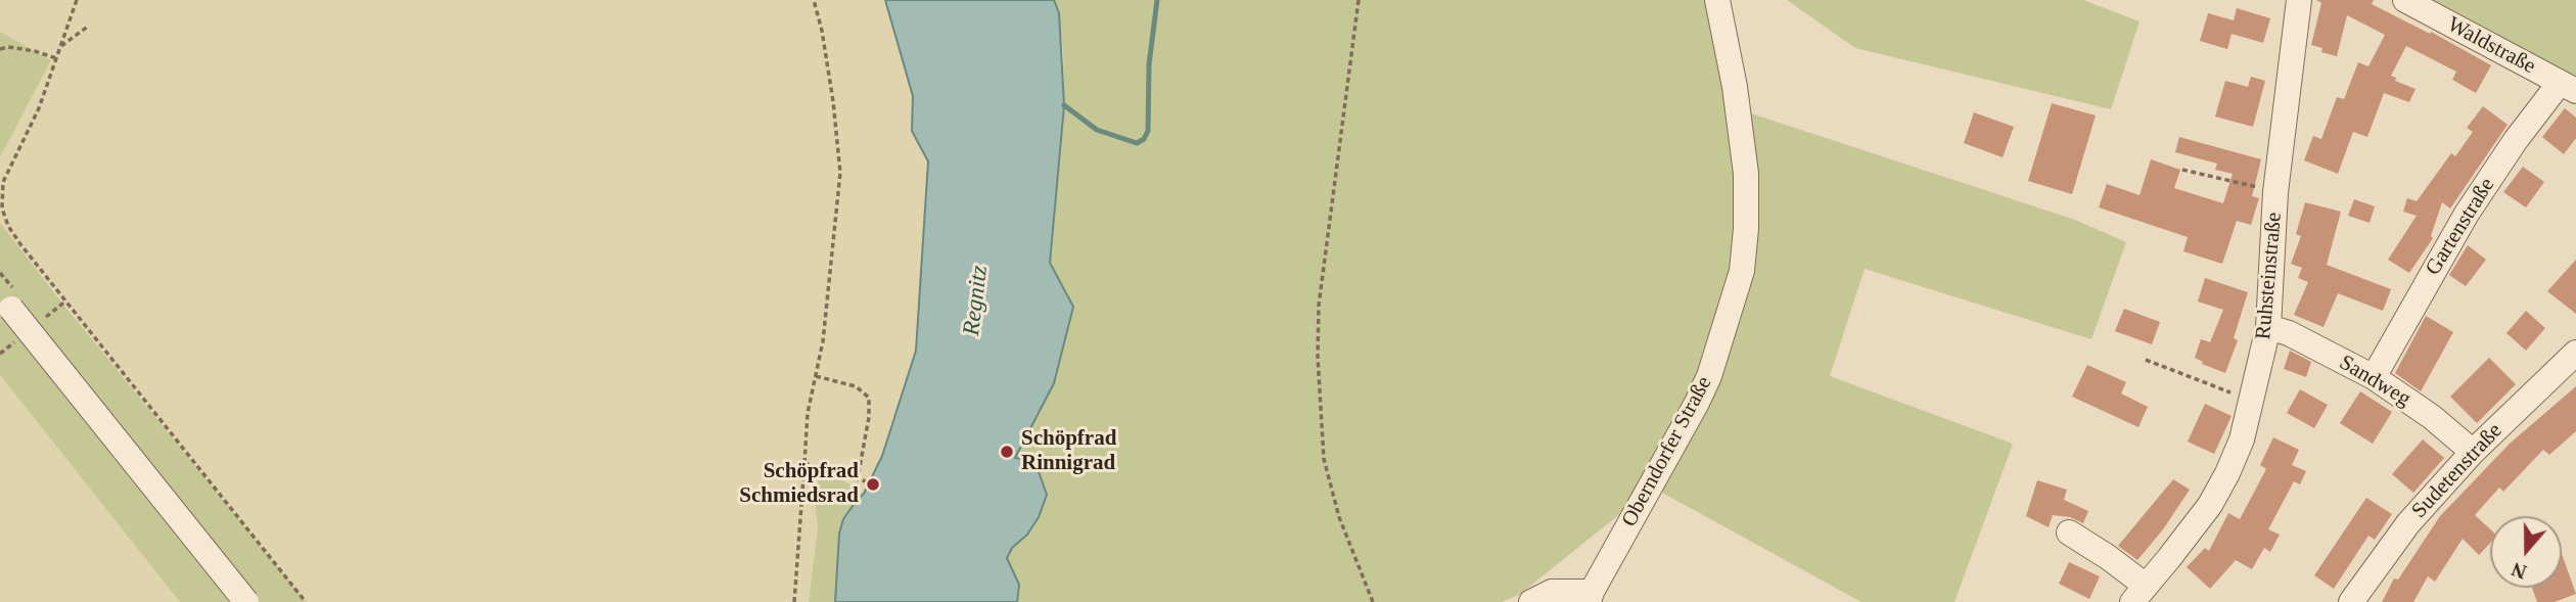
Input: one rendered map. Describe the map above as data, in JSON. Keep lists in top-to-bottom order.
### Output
{
  "streets": {
    "street": [
      "Waldstraße",
      "Gartenstraße",
      "Ruhsteinstraße",
      "Sandweg",
      "Oberndorfer Straße",
      "Sudetenstraße"
    ]
  },
  "crossings": [
    ["Waldstraße", "Gartenstraße"],
    ["Gartenstraße", "Sandweg"],
    ["Ruhsteinstraße", "Sandweg"],
    ["Sandweg", "Sudetenstraße"]
  ],
  "water": ["Regnitz"],
  "places": ["Schöpfrad Rinnigrad", "Schöpfrad Schmiedsrad"],
  "north": "bottom"
}
